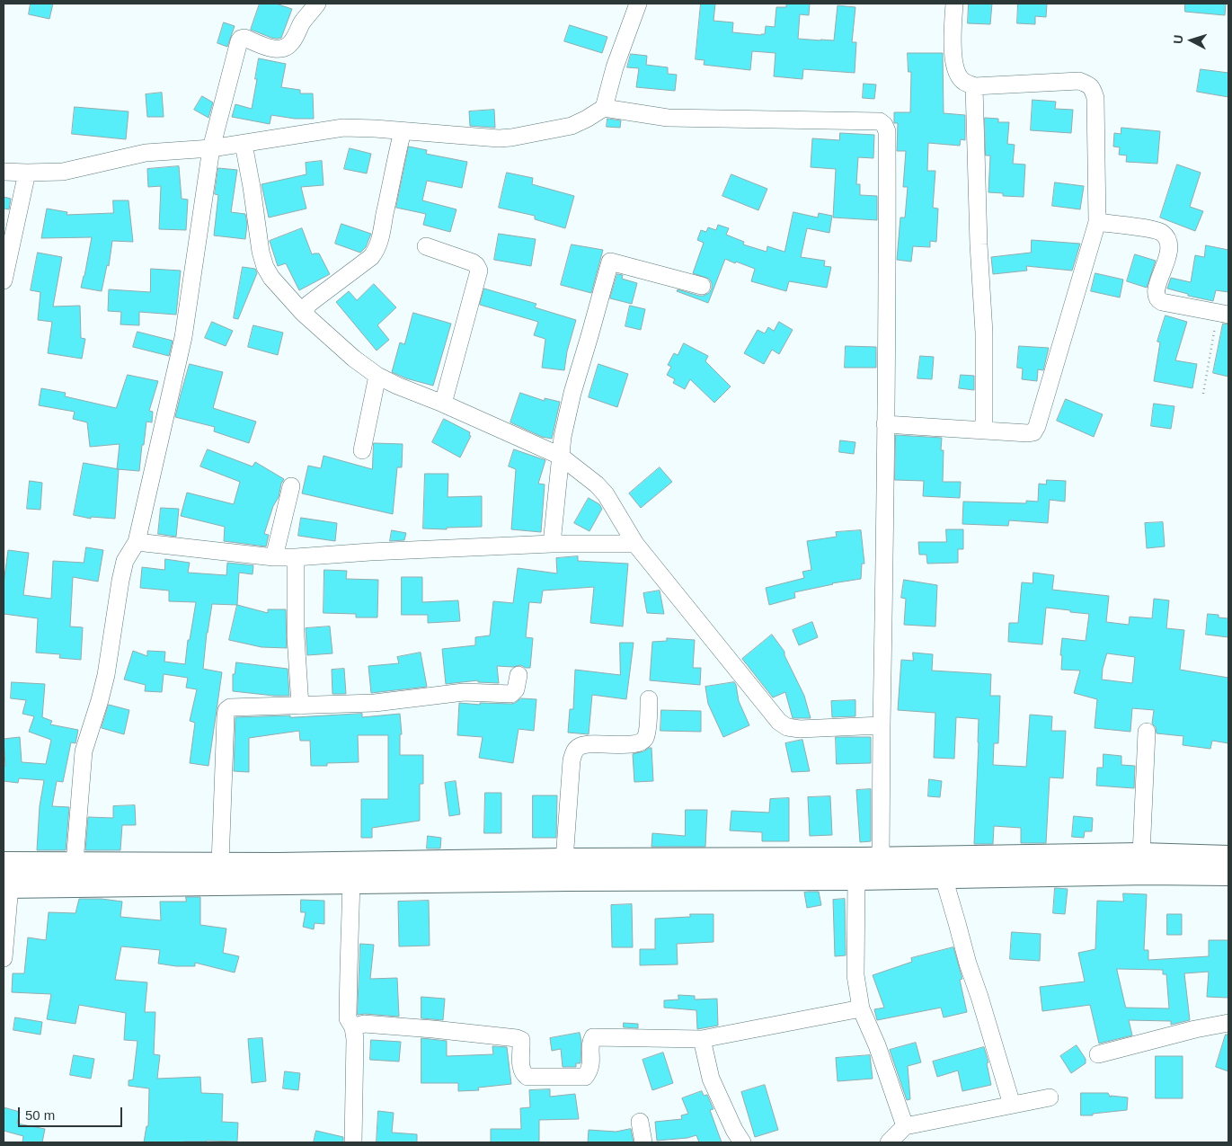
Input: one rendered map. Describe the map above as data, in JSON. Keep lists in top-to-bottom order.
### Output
{
  "scale_bar": "50 m",
  "north": "left"
}
